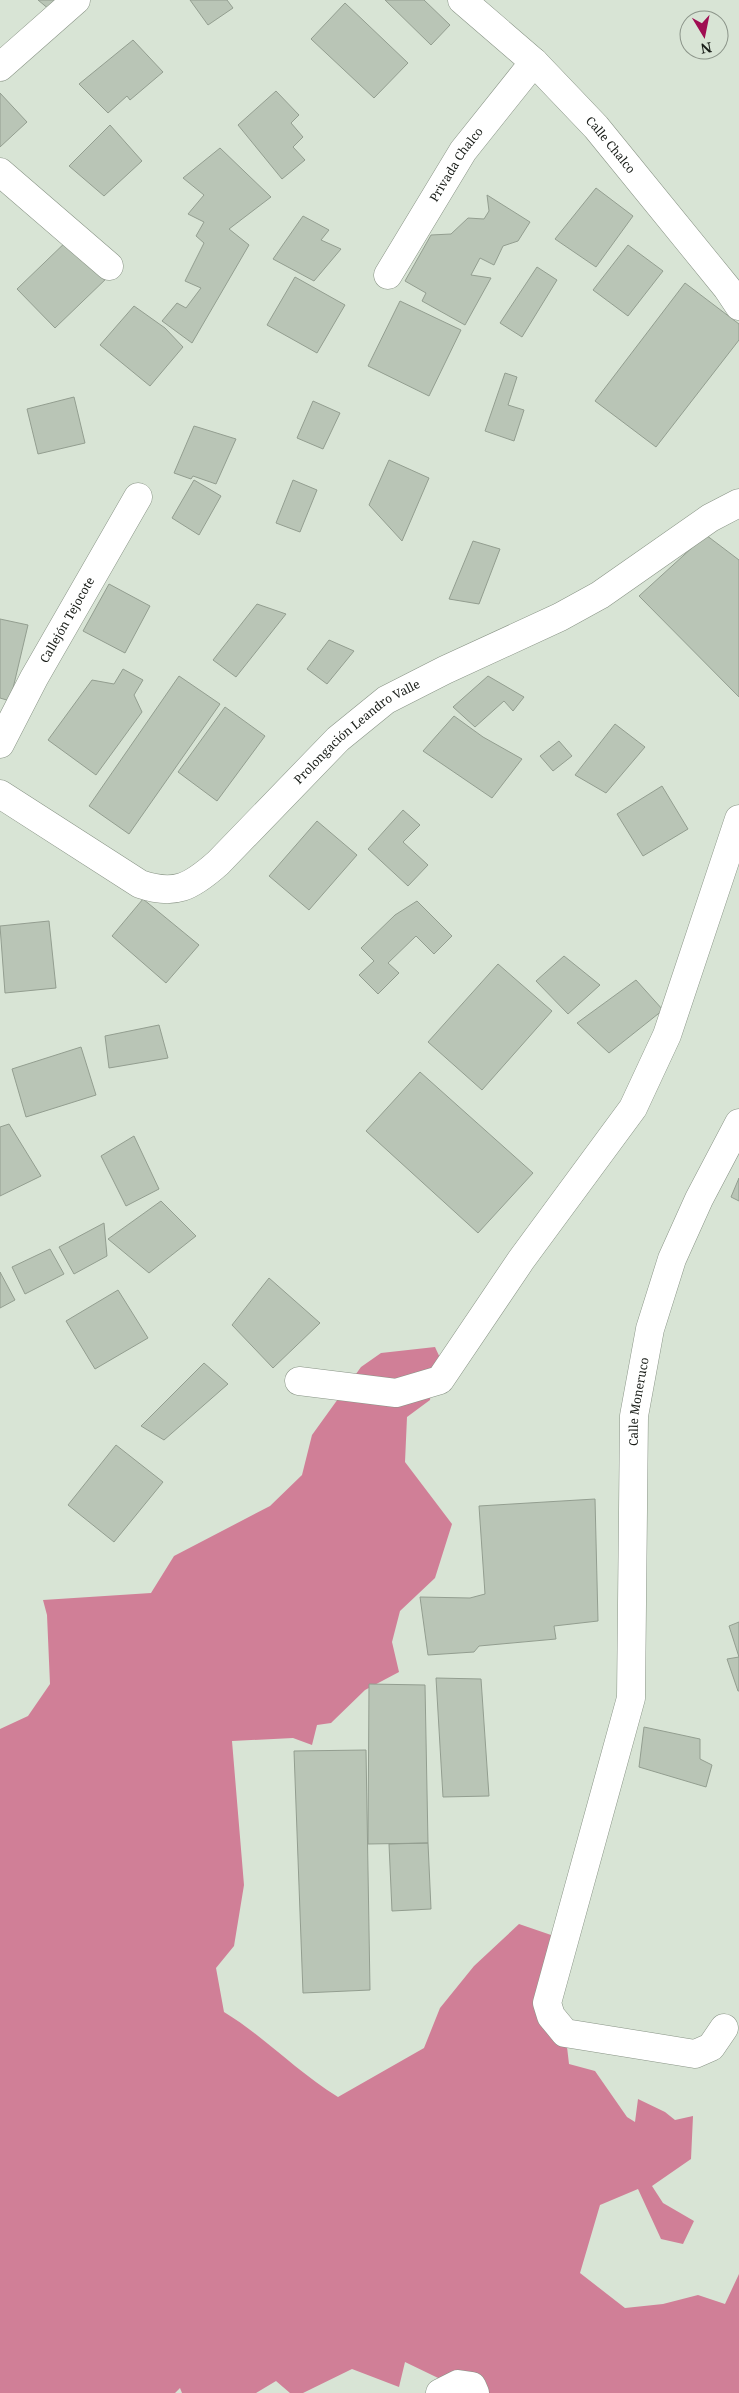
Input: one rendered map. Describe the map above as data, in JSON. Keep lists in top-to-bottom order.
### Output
{
  "streets": {
    "street": [
      "Calle Chalco",
      "Privada Chalco",
      "Callejón Tejocote",
      "Prolongación Leandro Valle",
      "Calle Moneruco"
    ]
  },
  "crossings": [
    ["Calle Chalco", "Privada Chalco"]
  ],
  "north": "bottom"
}
